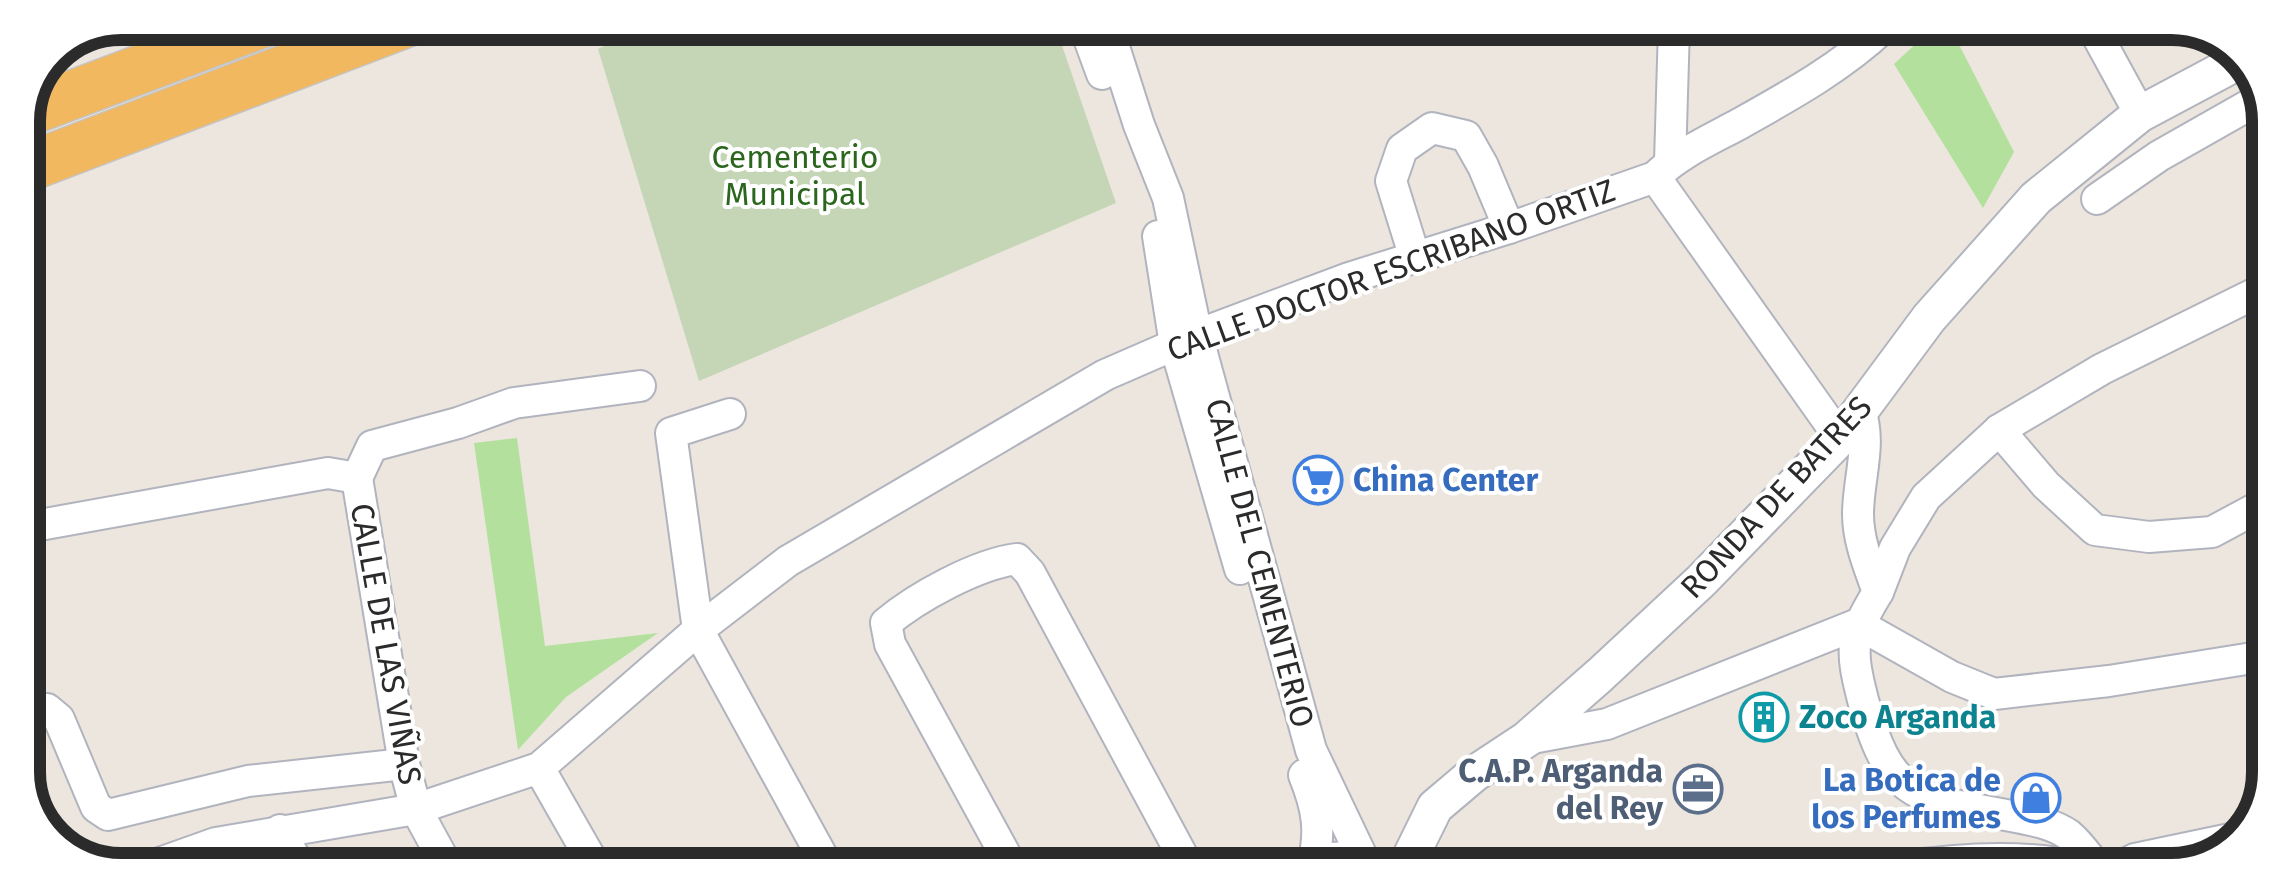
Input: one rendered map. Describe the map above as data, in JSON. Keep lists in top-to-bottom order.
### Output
{
  "streets": {
    "street": [
      "CALLE DOCTOR ESCRIBANO ORTIZ",
      "RONDA DE BATRES",
      "CALLE DEL CEMENTERIO",
      "CALLE DE LAS VIÑAS"
    ]
  },
  "crossings": [
    ["CALLE DOCTOR ESCRIBANO ORTIZ", "CALLE DEL CEMENTERIO"],
    ["CALLE DOCTOR ESCRIBANO ORTIZ", "CALLE DE LAS VIÑAS"]
  ],
  "parks": ["Cementerio Municipal"],
  "places": {
    "supermarket": ["China Center"],
    "building": ["Zoco Arganda"],
    "office": ["C.A.P. Arganda del Rey"],
    "shop": ["La Botica de los Perfumes"]
  }
}
